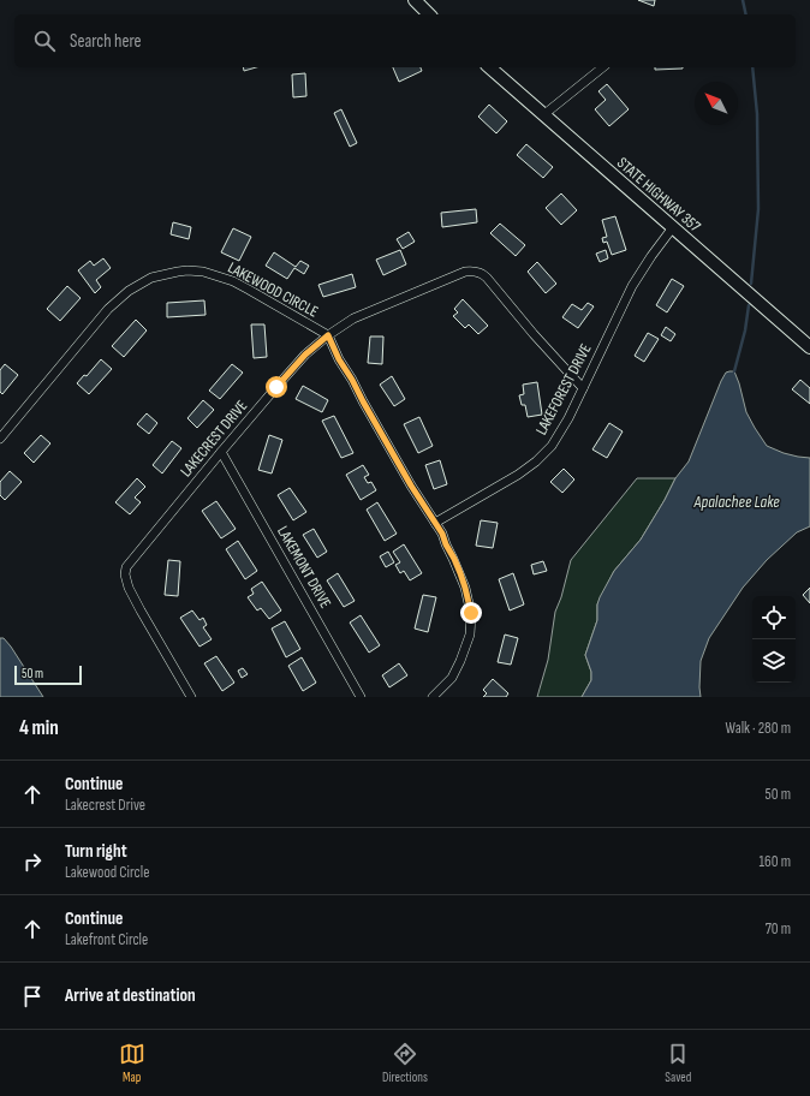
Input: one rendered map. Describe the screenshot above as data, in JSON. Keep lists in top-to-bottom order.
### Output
{
  "streets": {
    "main road": ["STATE HIGHWAY 357"],
    "street": [
      "LAKEWOOD CIRCLE",
      "LAKEFOREST DRIVE",
      "LAKECREST DRIVE",
      "LAKEMONT DRIVE"
    ]
  },
  "crossings": [
    ["STATE HIGHWAY 357", "LAKEFOREST DRIVE"],
    ["LAKEWOOD CIRCLE", "LAKEFOREST DRIVE"],
    ["LAKEWOOD CIRCLE", "LAKECREST DRIVE"],
    ["LAKEFOREST DRIVE", "LAKECREST DRIVE"],
    ["LAKECREST DRIVE", "LAKEMONT DRIVE"]
  ],
  "water": ["Apalachee Lake"],
  "scale_bar": "50 m",
  "north": "top left",
  "page": {
    "search": "Search here",
    "scale": "50 m",
    "heading": ["4 min", "Walk · 280 m"],
    "list": [
      ["Continue", "Lakecrest Drive", "50 m"],
      ["Turn right", "Lakewood Circle", "160 m"],
      ["Continue", "Lakefront Circle", "70 m"],
      "Arrive at destination"
    ],
    "nav": ["Map", "Directions", "Saved"]
  }
}
